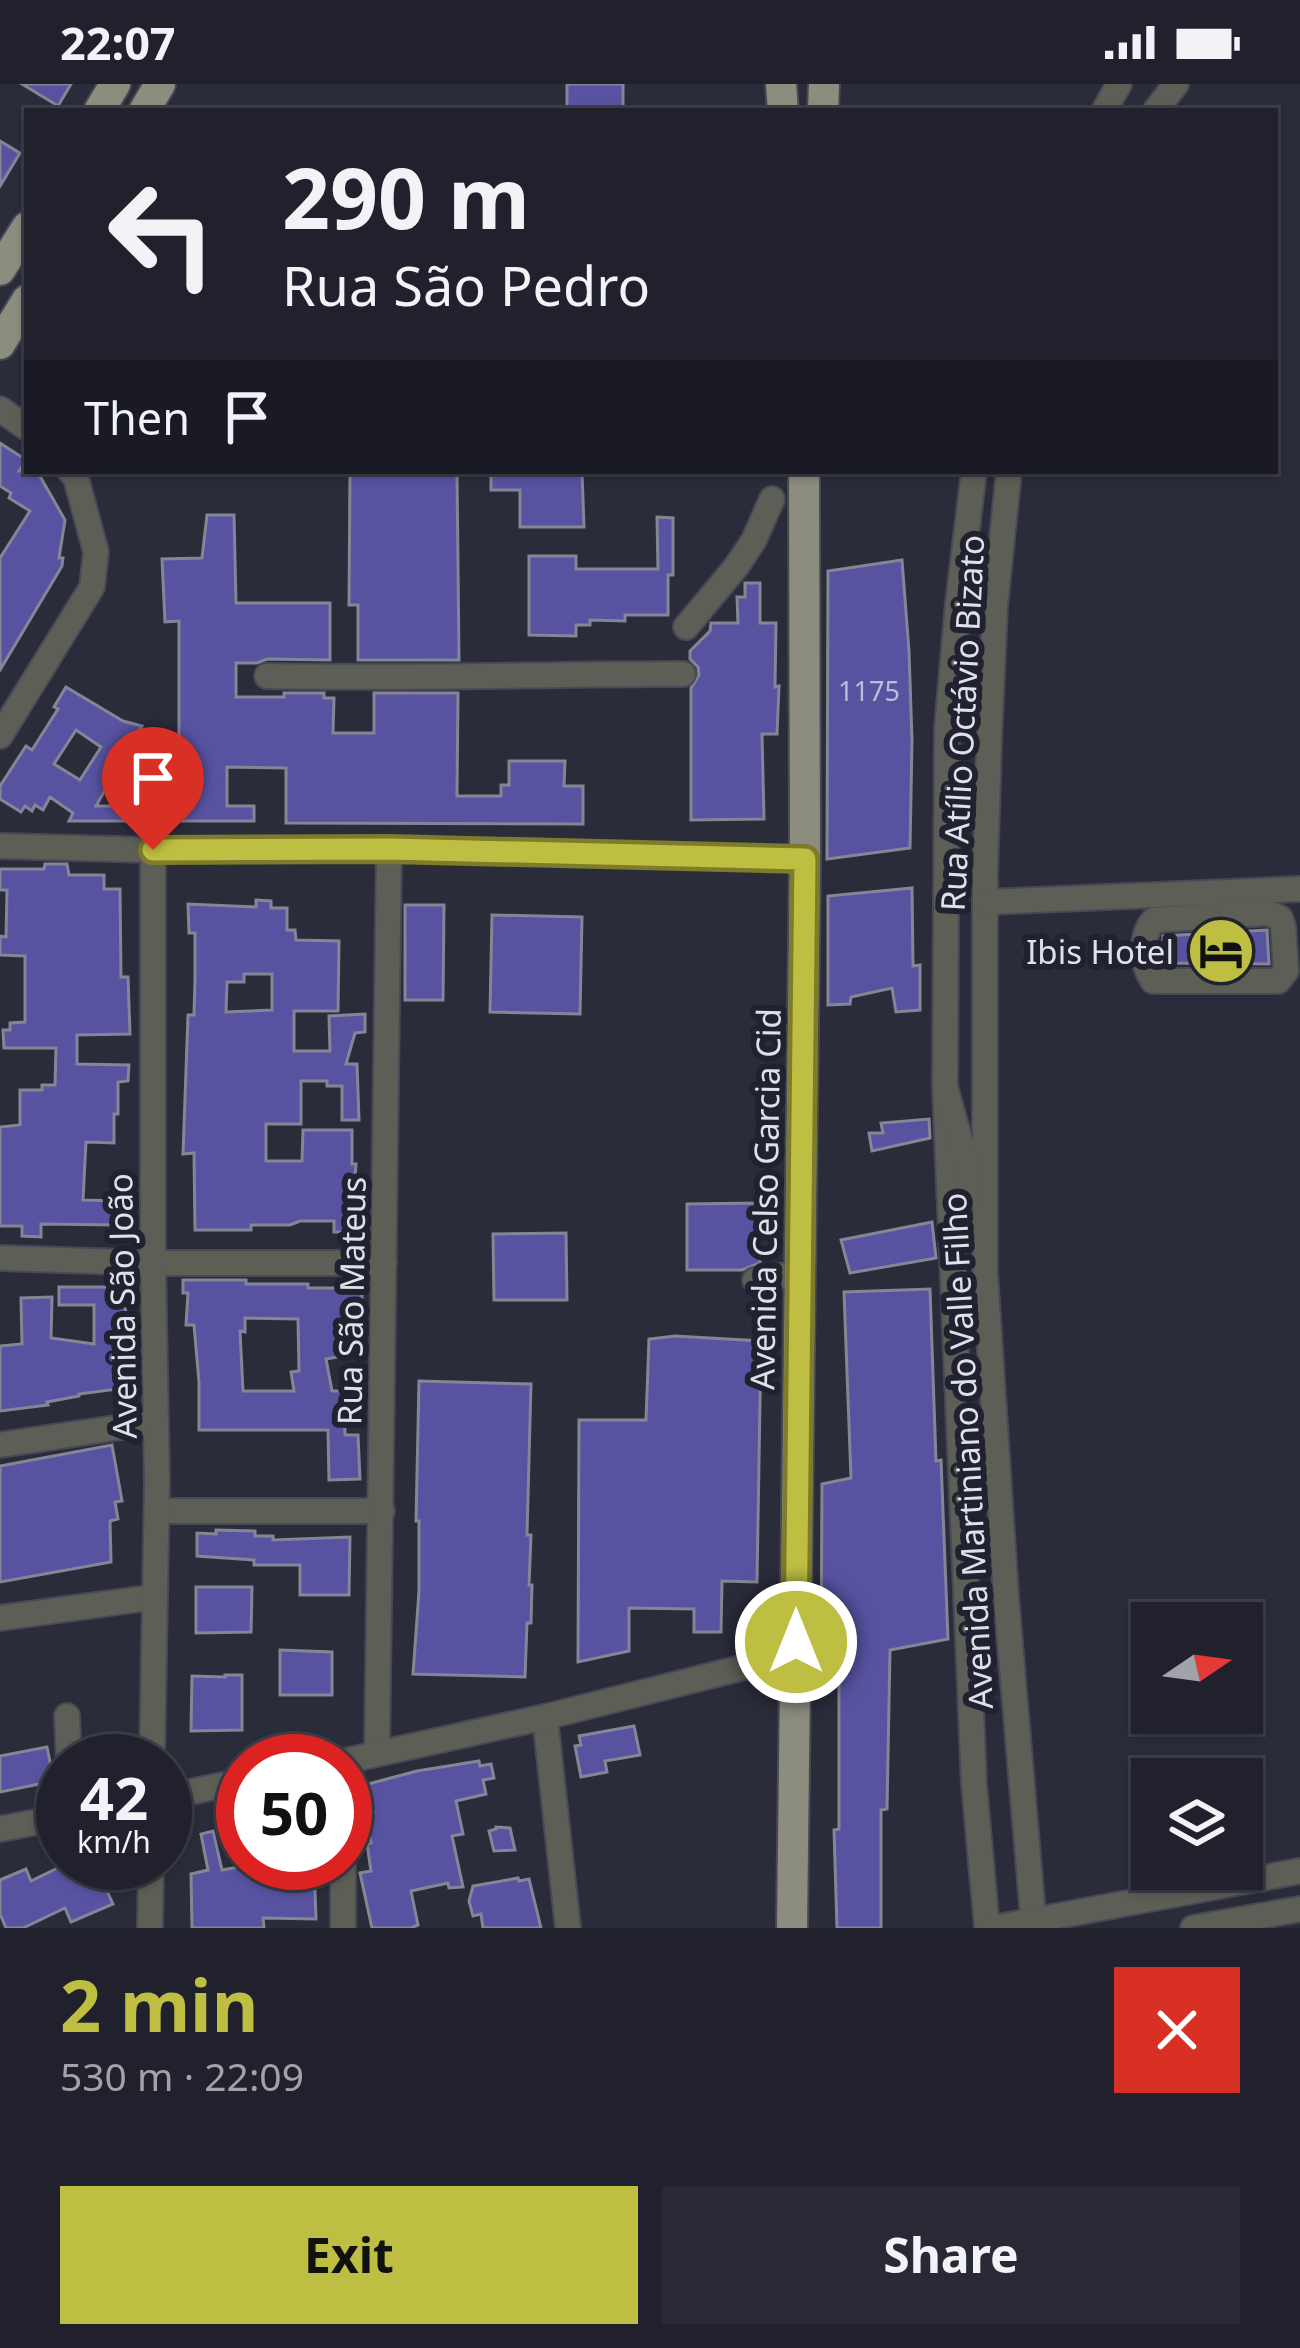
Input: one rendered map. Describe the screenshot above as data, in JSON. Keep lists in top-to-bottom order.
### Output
{
  "streets": {
    "main road": ["Avenida Celso Garcia Cid"],
    "street": [
      "Rua Atílio Octávio Bizato",
      "Rua São Mateus",
      "Avenida São João",
      "Avenida Martiniano do Valle Filho"
    ]
  },
  "crossings": [
    ["Rua Atílio Octávio Bizato", "Avenida Martiniano do Valle Filho"]
  ],
  "places": {
    "hotel": ["Ibis Hotel"]
  },
  "house_numbers": ["1175"],
  "north": "right",
  "page": {
    "status": "22:07",
    "turn": ["290 m", "Rua São Pedro"],
    "then": "Then",
    "speed": "42 km/h",
    "limit": "50",
    "heading": ["2 min", "530 m · 22:09"],
    "buttons": ["Exit", "Share"]
  }
}
